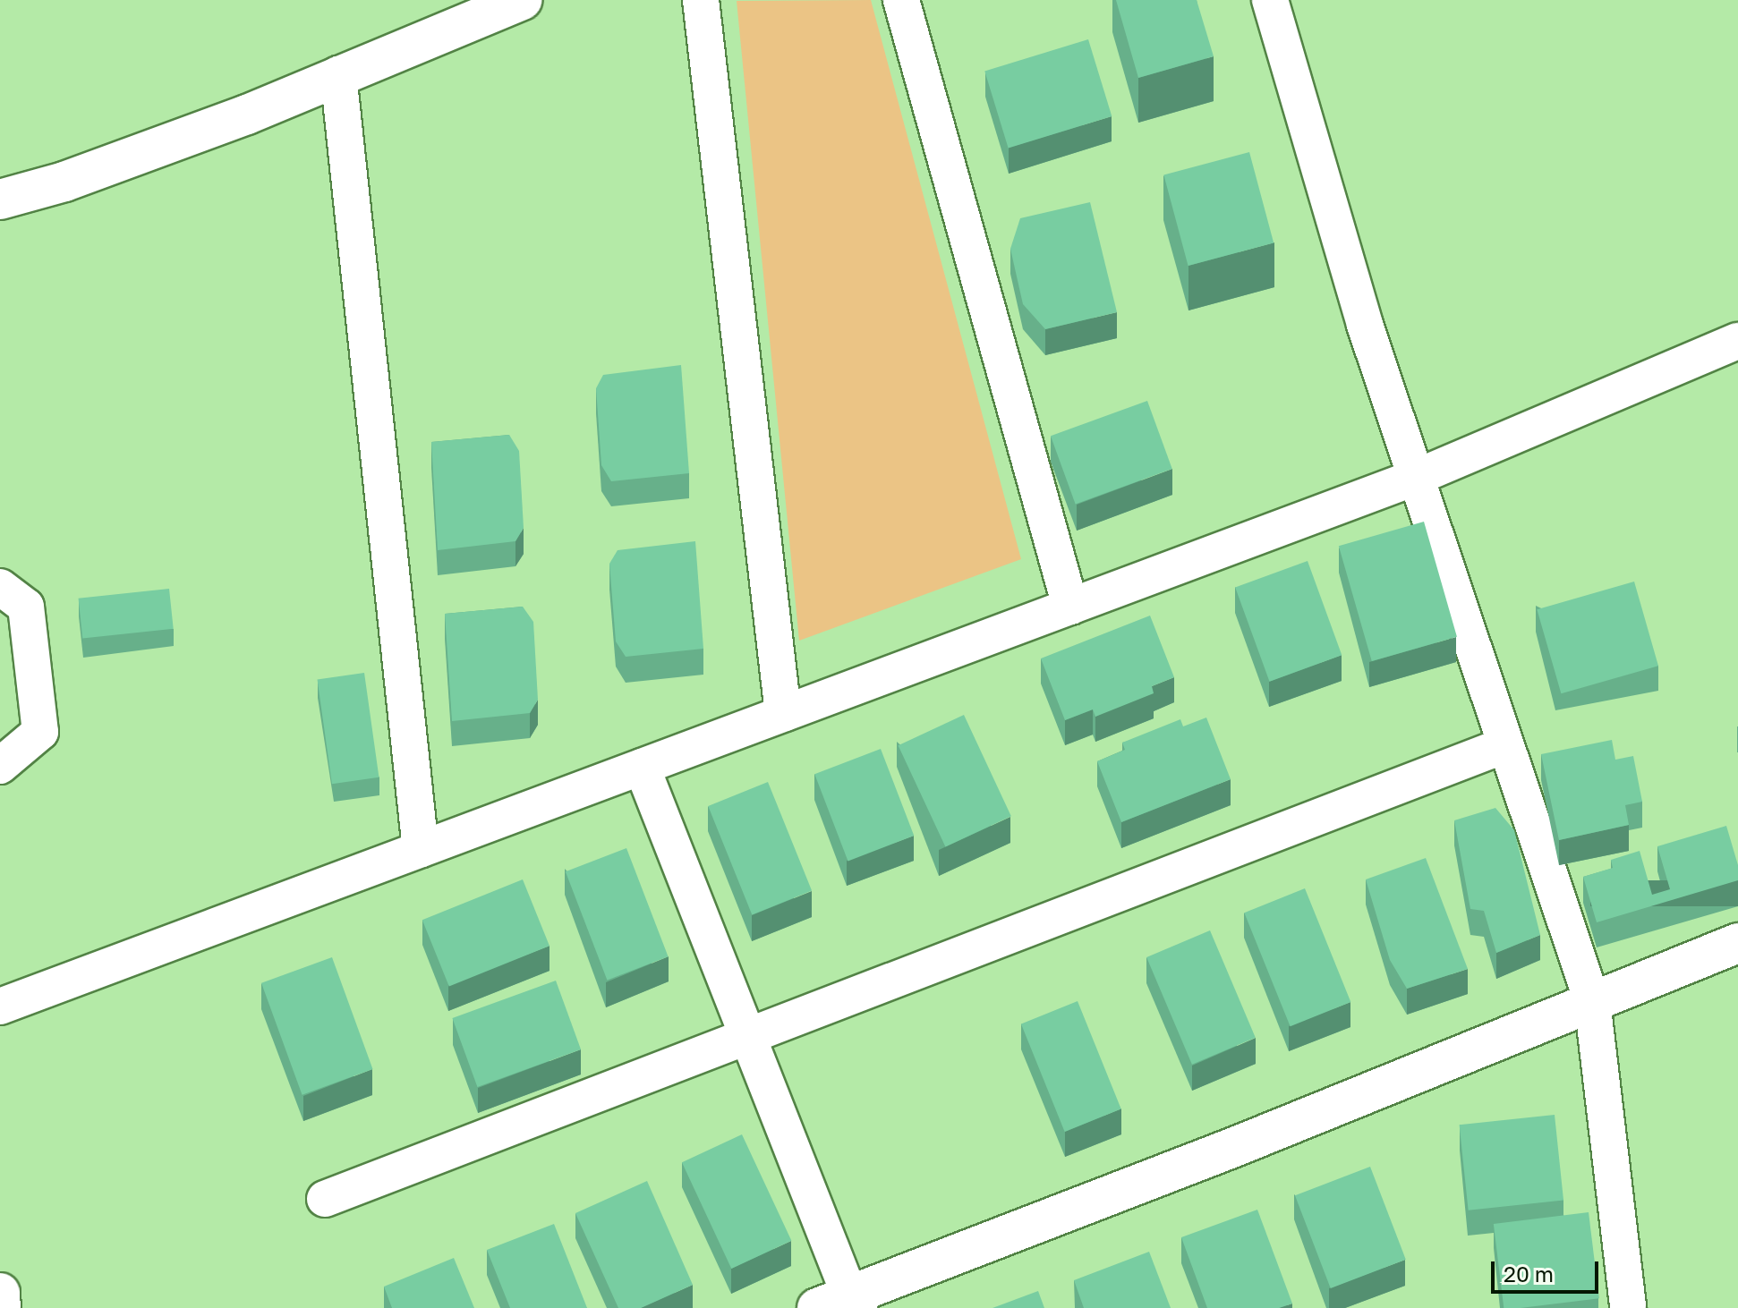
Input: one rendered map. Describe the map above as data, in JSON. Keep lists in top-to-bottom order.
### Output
{
  "scale_bar": "20 m"
}
